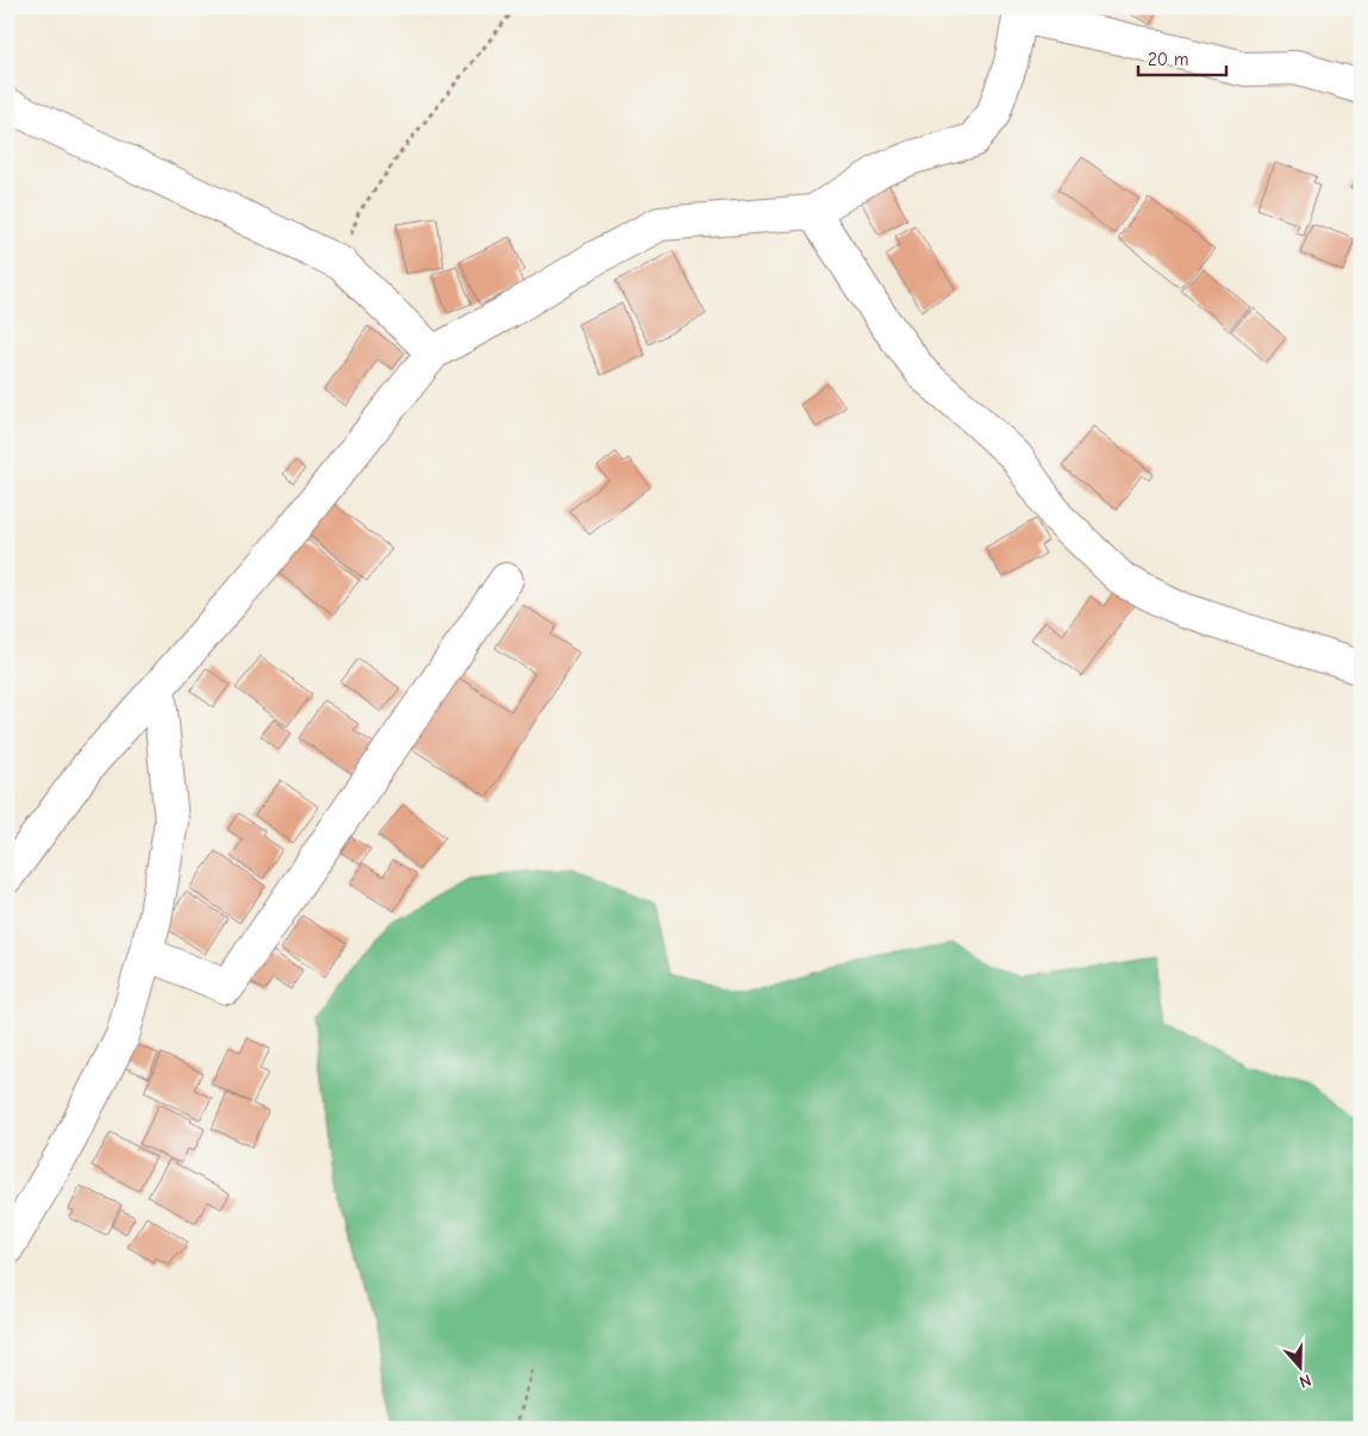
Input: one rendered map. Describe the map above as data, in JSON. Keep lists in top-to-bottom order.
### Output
{
  "scale_bar": "20 m",
  "north": "bottom"
}
